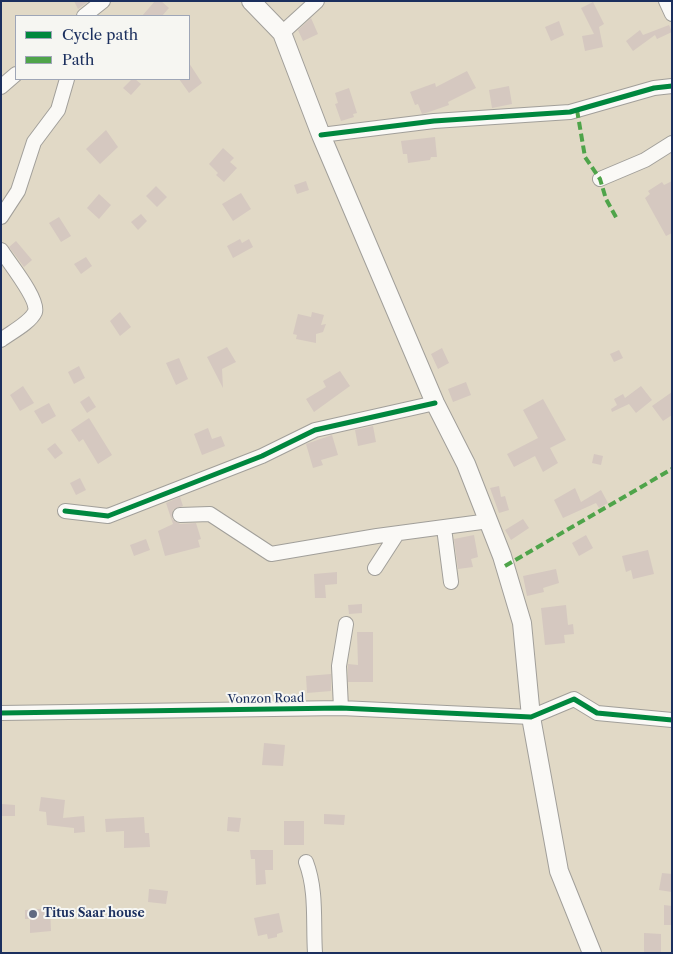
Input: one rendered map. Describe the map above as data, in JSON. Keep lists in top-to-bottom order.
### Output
{
  "streets": {
    "street": ["Vonzon Road"]
  },
  "places": ["Titus Saar house"],
  "legend": ["Cycle path", "Path"]
}
